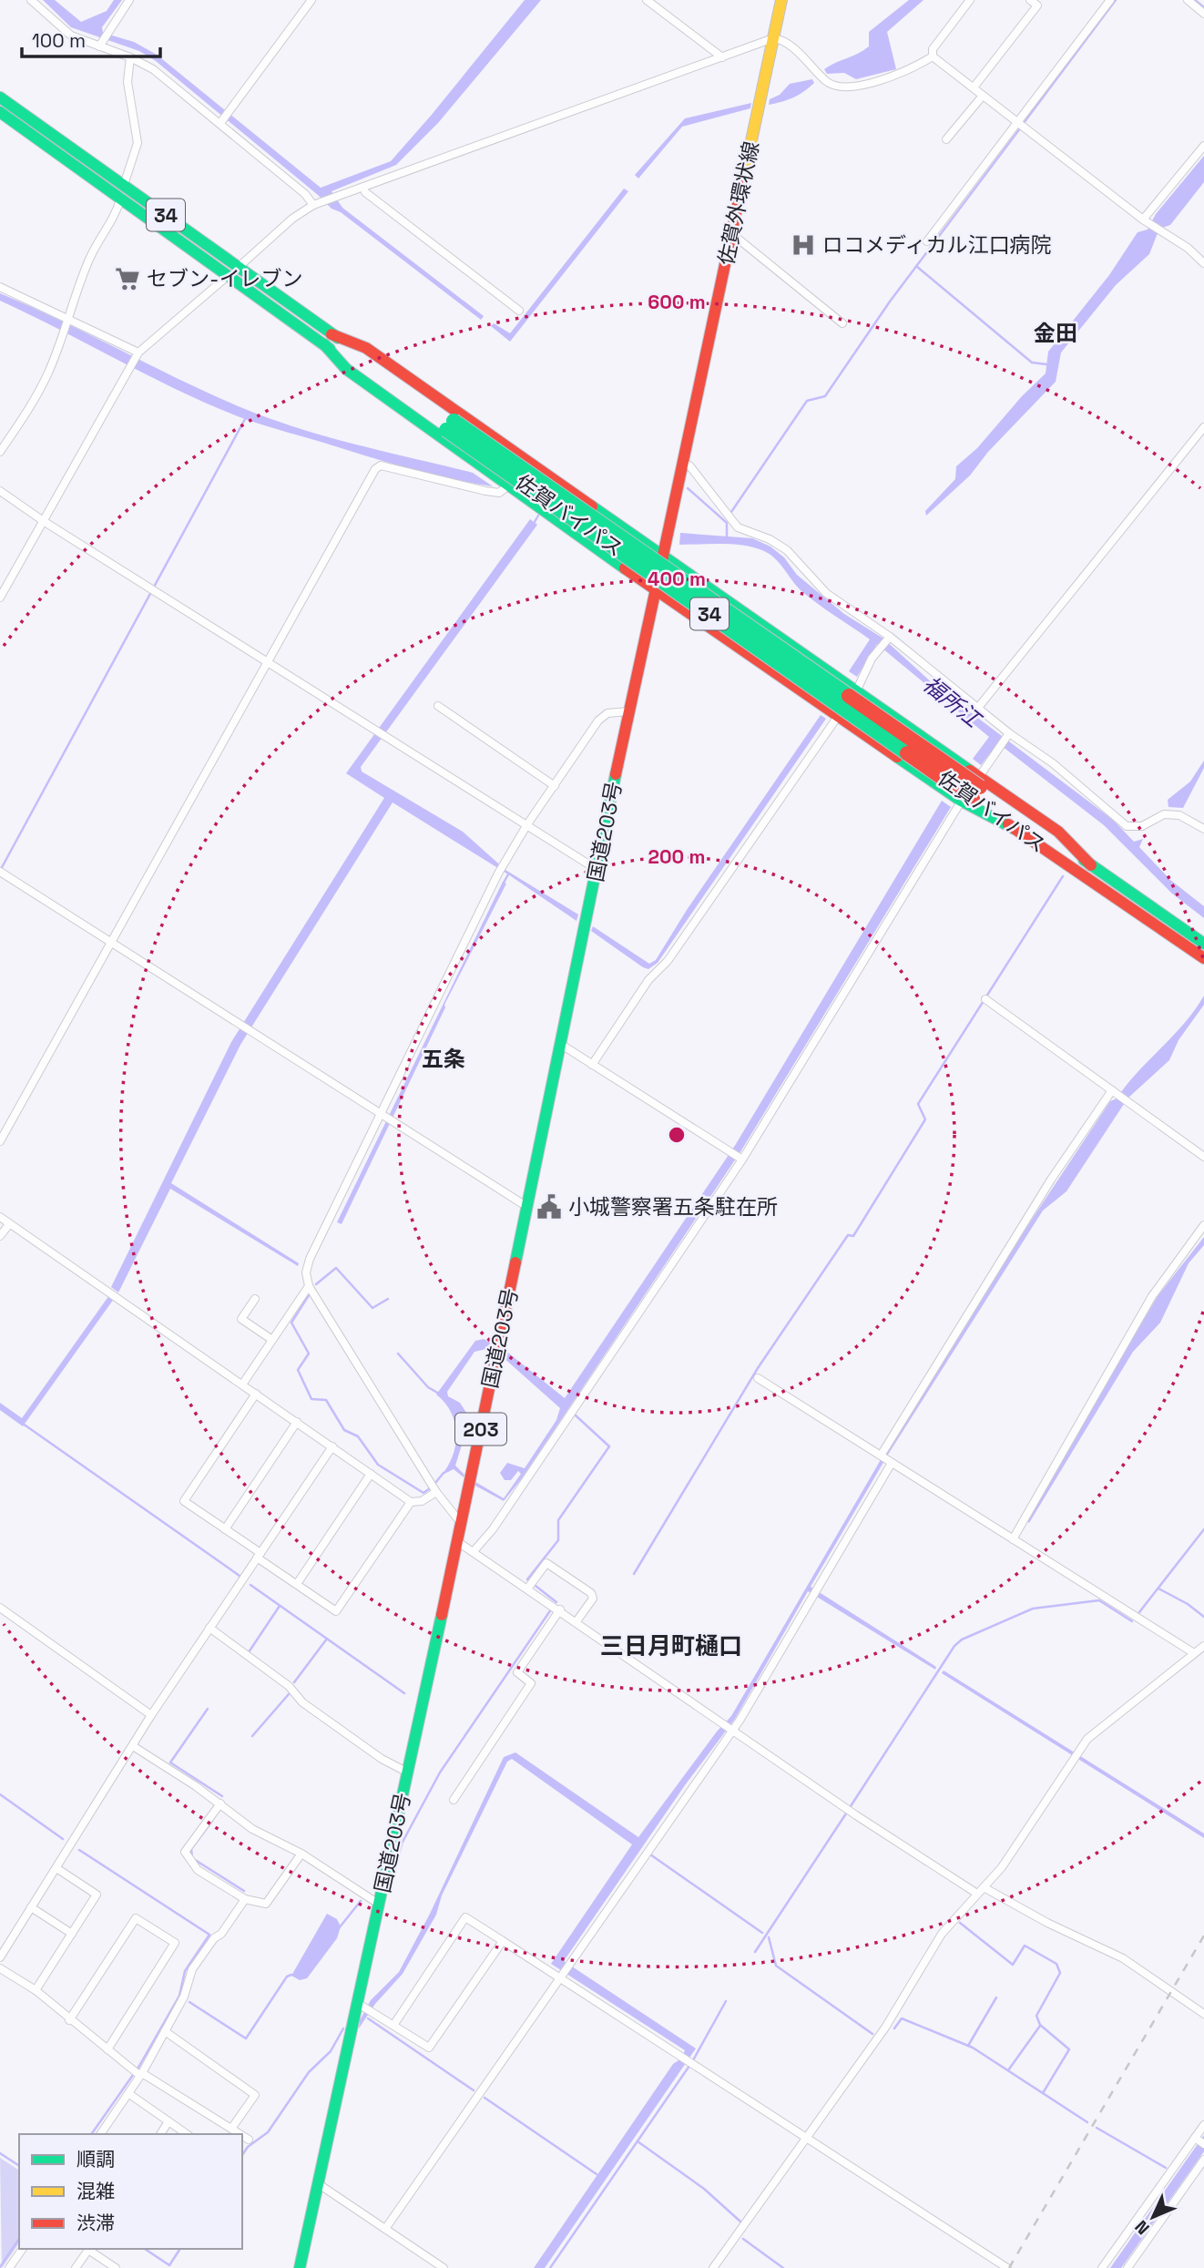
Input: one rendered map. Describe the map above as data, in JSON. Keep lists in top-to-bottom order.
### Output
{
  "streets": {
    "main road": [
      "佐賀外環状線",
      "34",
      "佐賀バイパス",
      "国道203号",
      "203"
    ]
  },
  "crossings": [
    ["佐賀外環状線", "34"],
    ["佐賀外環状線", "国道203号"],
    ["34", "佐賀バイパス"],
    ["34", "国道203号"]
  ],
  "districts": ["金田", "五条", "三日月町樋口"],
  "water": ["福所江"],
  "places": {
    "hospital": ["ロコメディカル江口病院"],
    "supermarket": ["セブン-イレブン"],
    "public building": ["小城警察署五条駐在所"]
  },
  "legend": ["順調", "混雑", "渋滞"],
  "scale_bar": "100 m",
  "north": "bottom left",
  "rings": ["600 m", "400 m", "200 m"]
}
